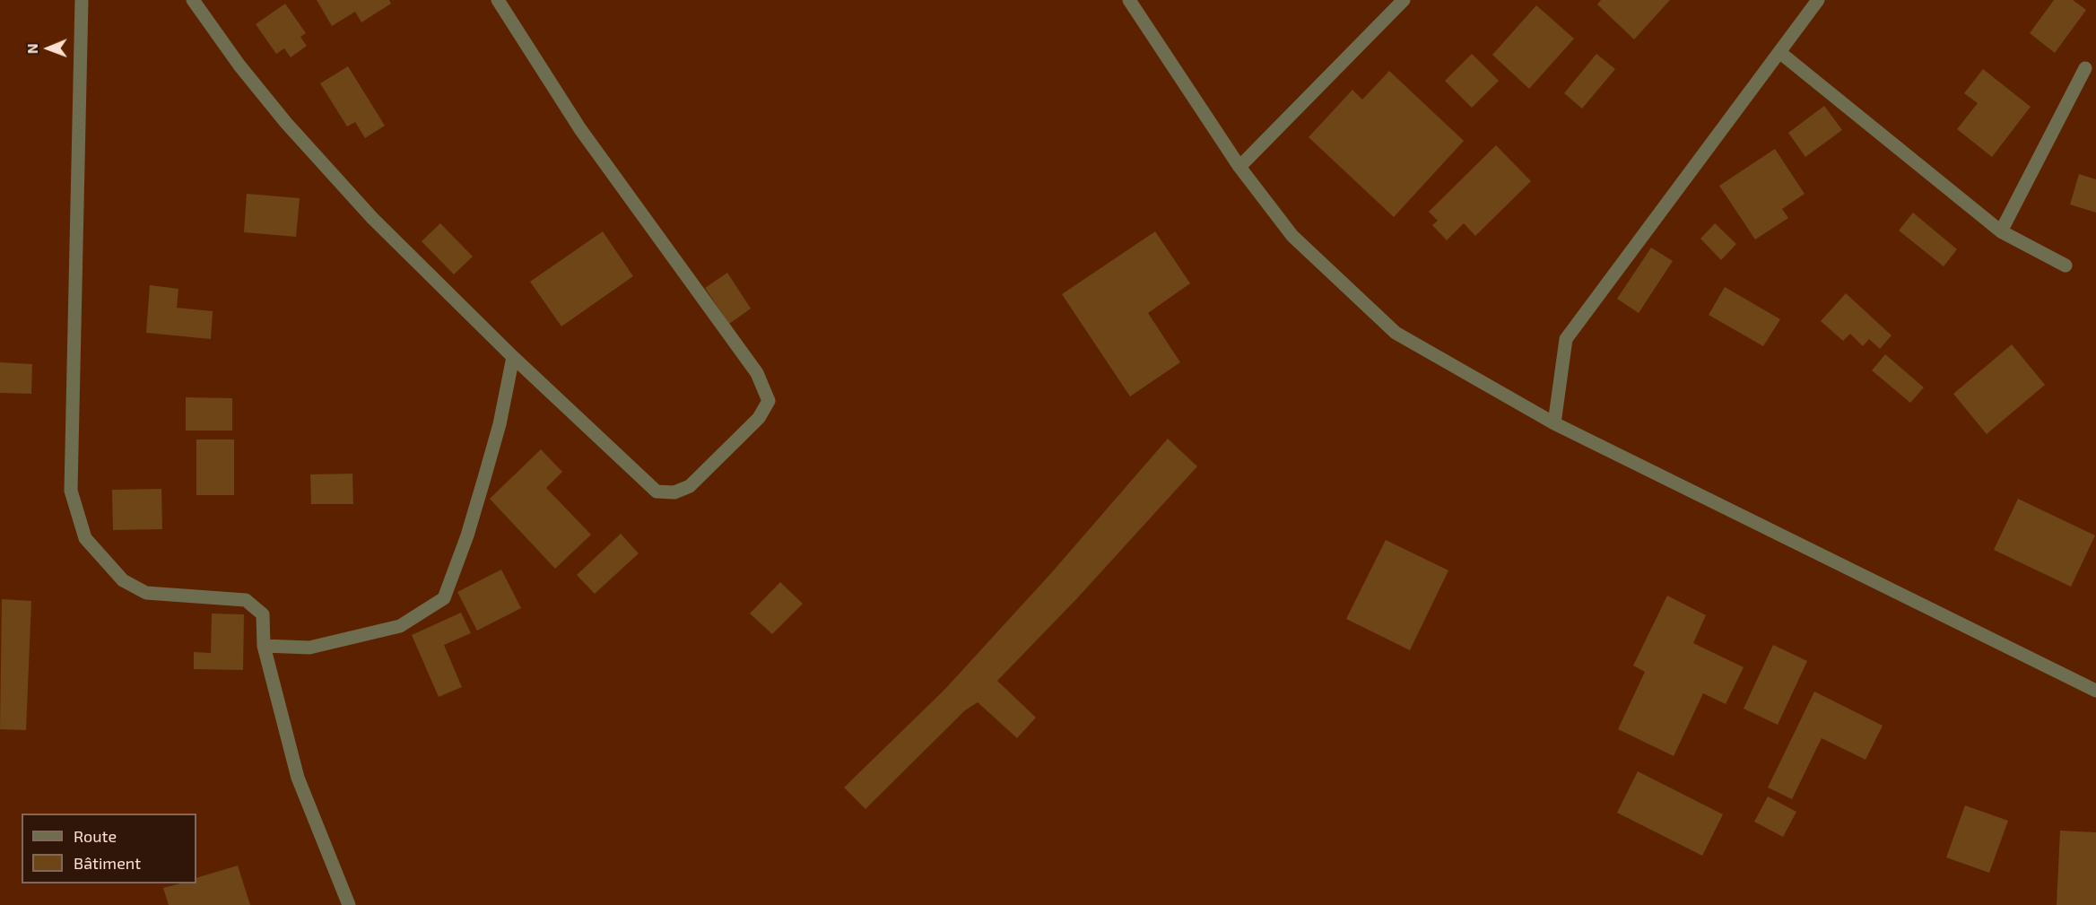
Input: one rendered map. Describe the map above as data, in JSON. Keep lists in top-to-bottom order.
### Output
{
  "legend": ["Route", "Bâtiment"],
  "north": "left"
}
